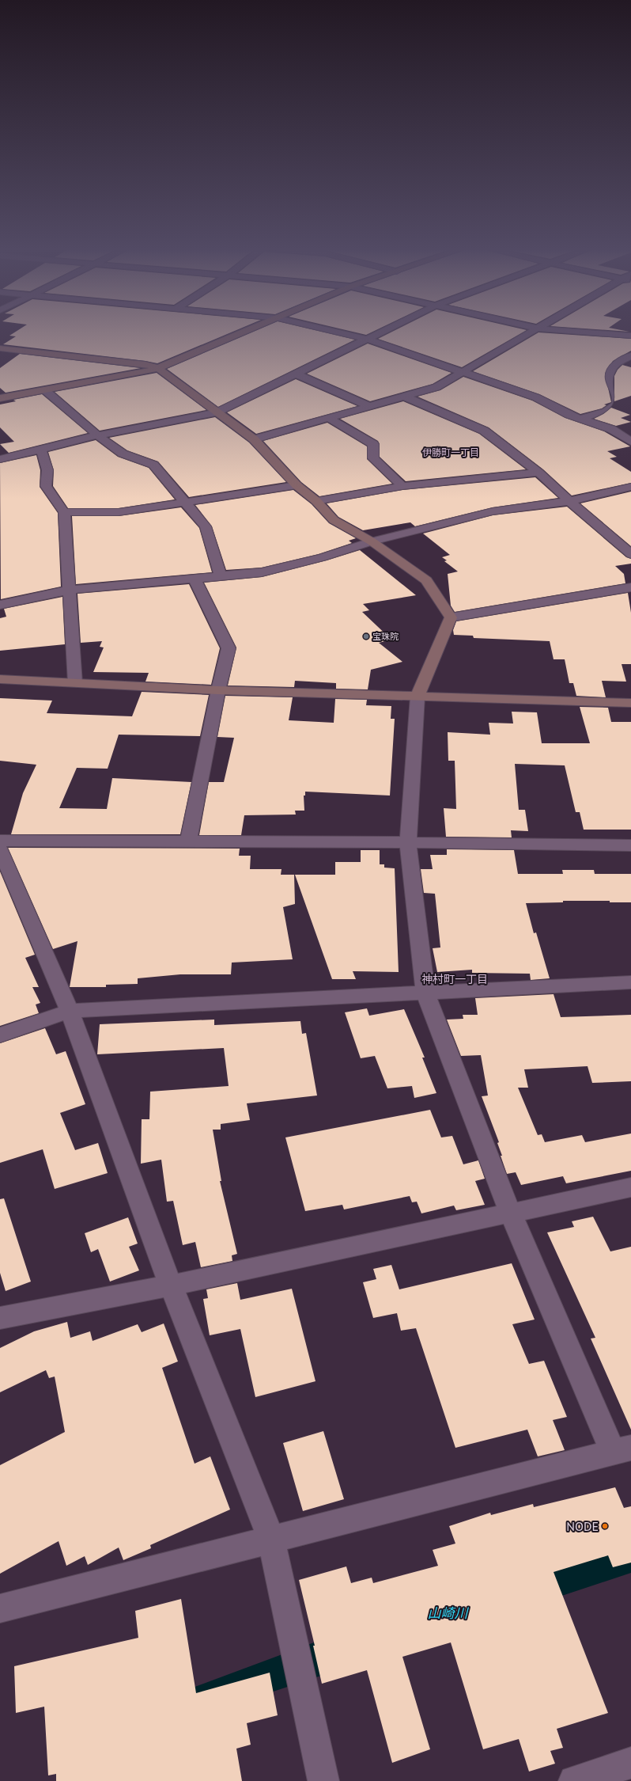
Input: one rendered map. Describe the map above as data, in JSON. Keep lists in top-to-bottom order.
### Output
{
  "districts": ["伊勝町一丁目", "神村町一丁目"],
  "water": ["山崎川"],
  "places": ["宝珠院", "NODE"]
}
